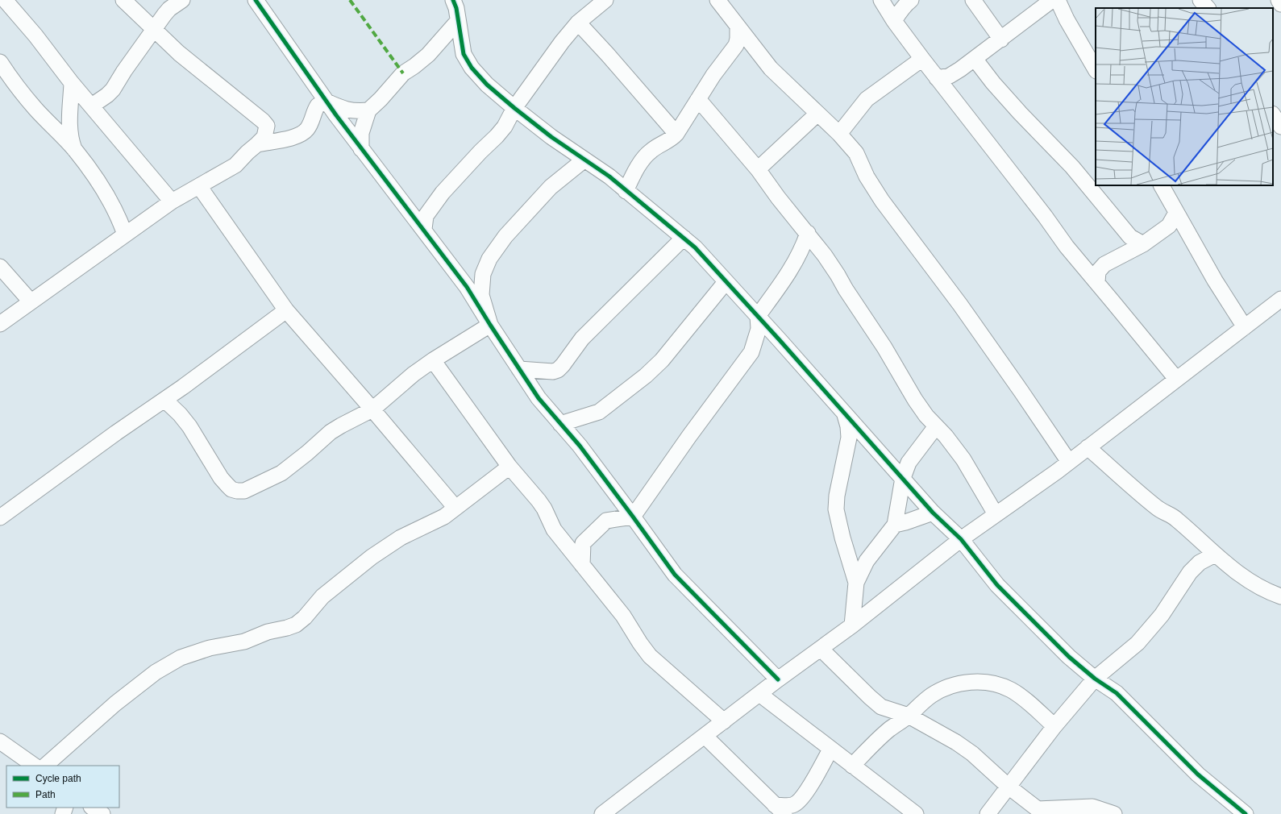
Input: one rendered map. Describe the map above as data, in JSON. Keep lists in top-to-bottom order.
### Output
{
  "legend": ["Cycle path", "Path"]
}
